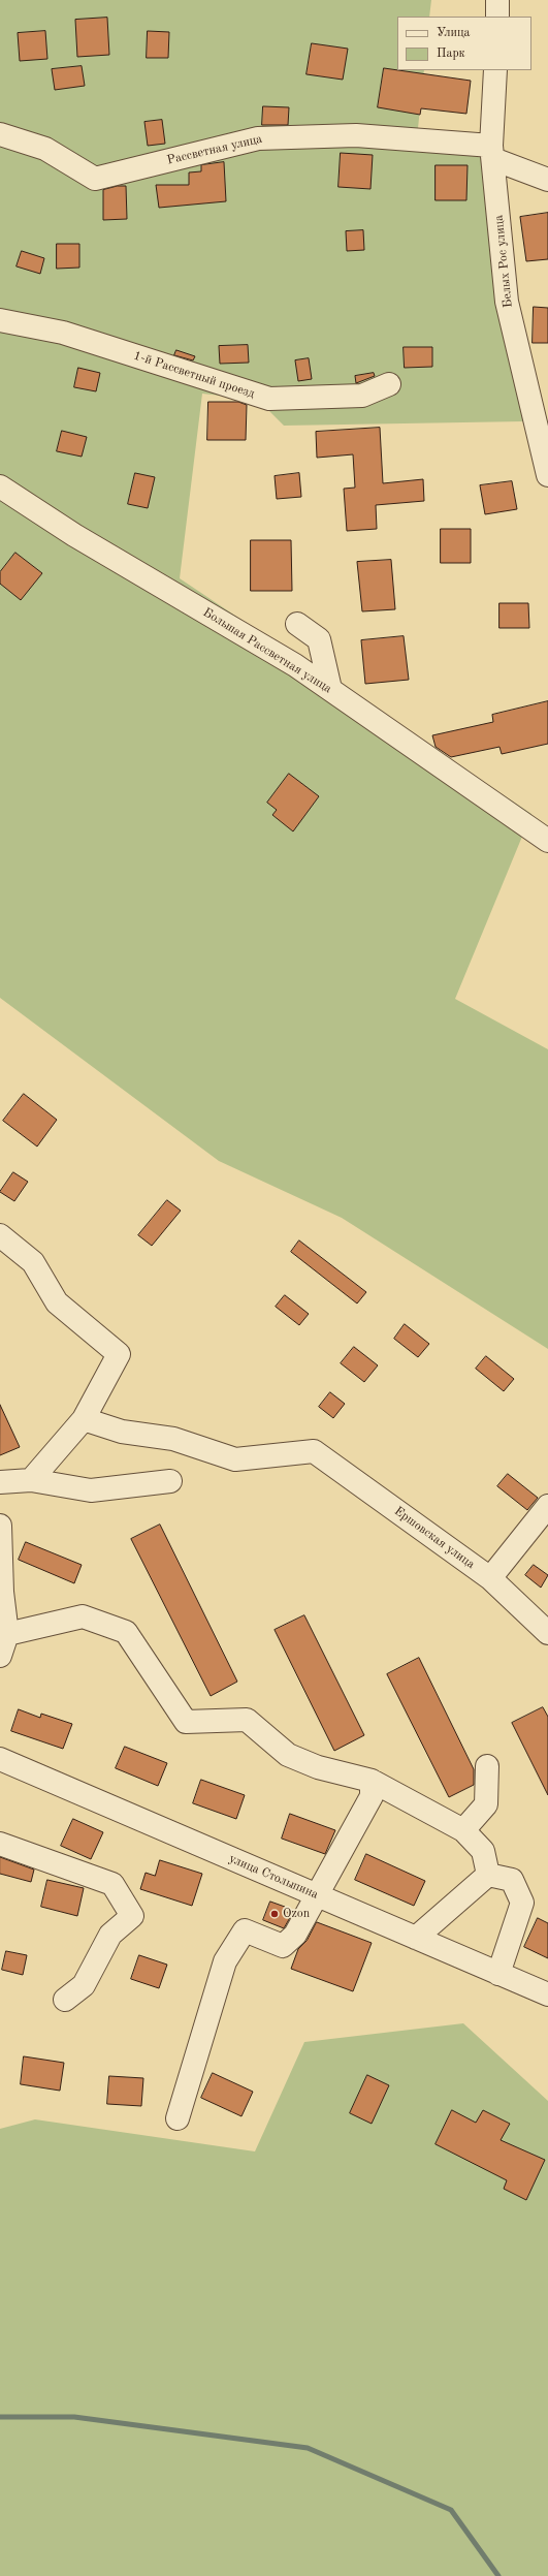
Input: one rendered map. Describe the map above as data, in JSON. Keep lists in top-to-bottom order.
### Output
{
  "streets": {
    "street": [
      "Рассветная улица",
      "Белых Рос улица",
      "1-й Рассветный проезд",
      "Большая Рассветная улица",
      "Ершовская улица",
      "улица Столыпина"
    ]
  },
  "crossings": [
    ["Рассветная улица", "Белых Рос улица"]
  ],
  "places": ["Ozon"],
  "legend": ["Улица", "Парк"]
}
